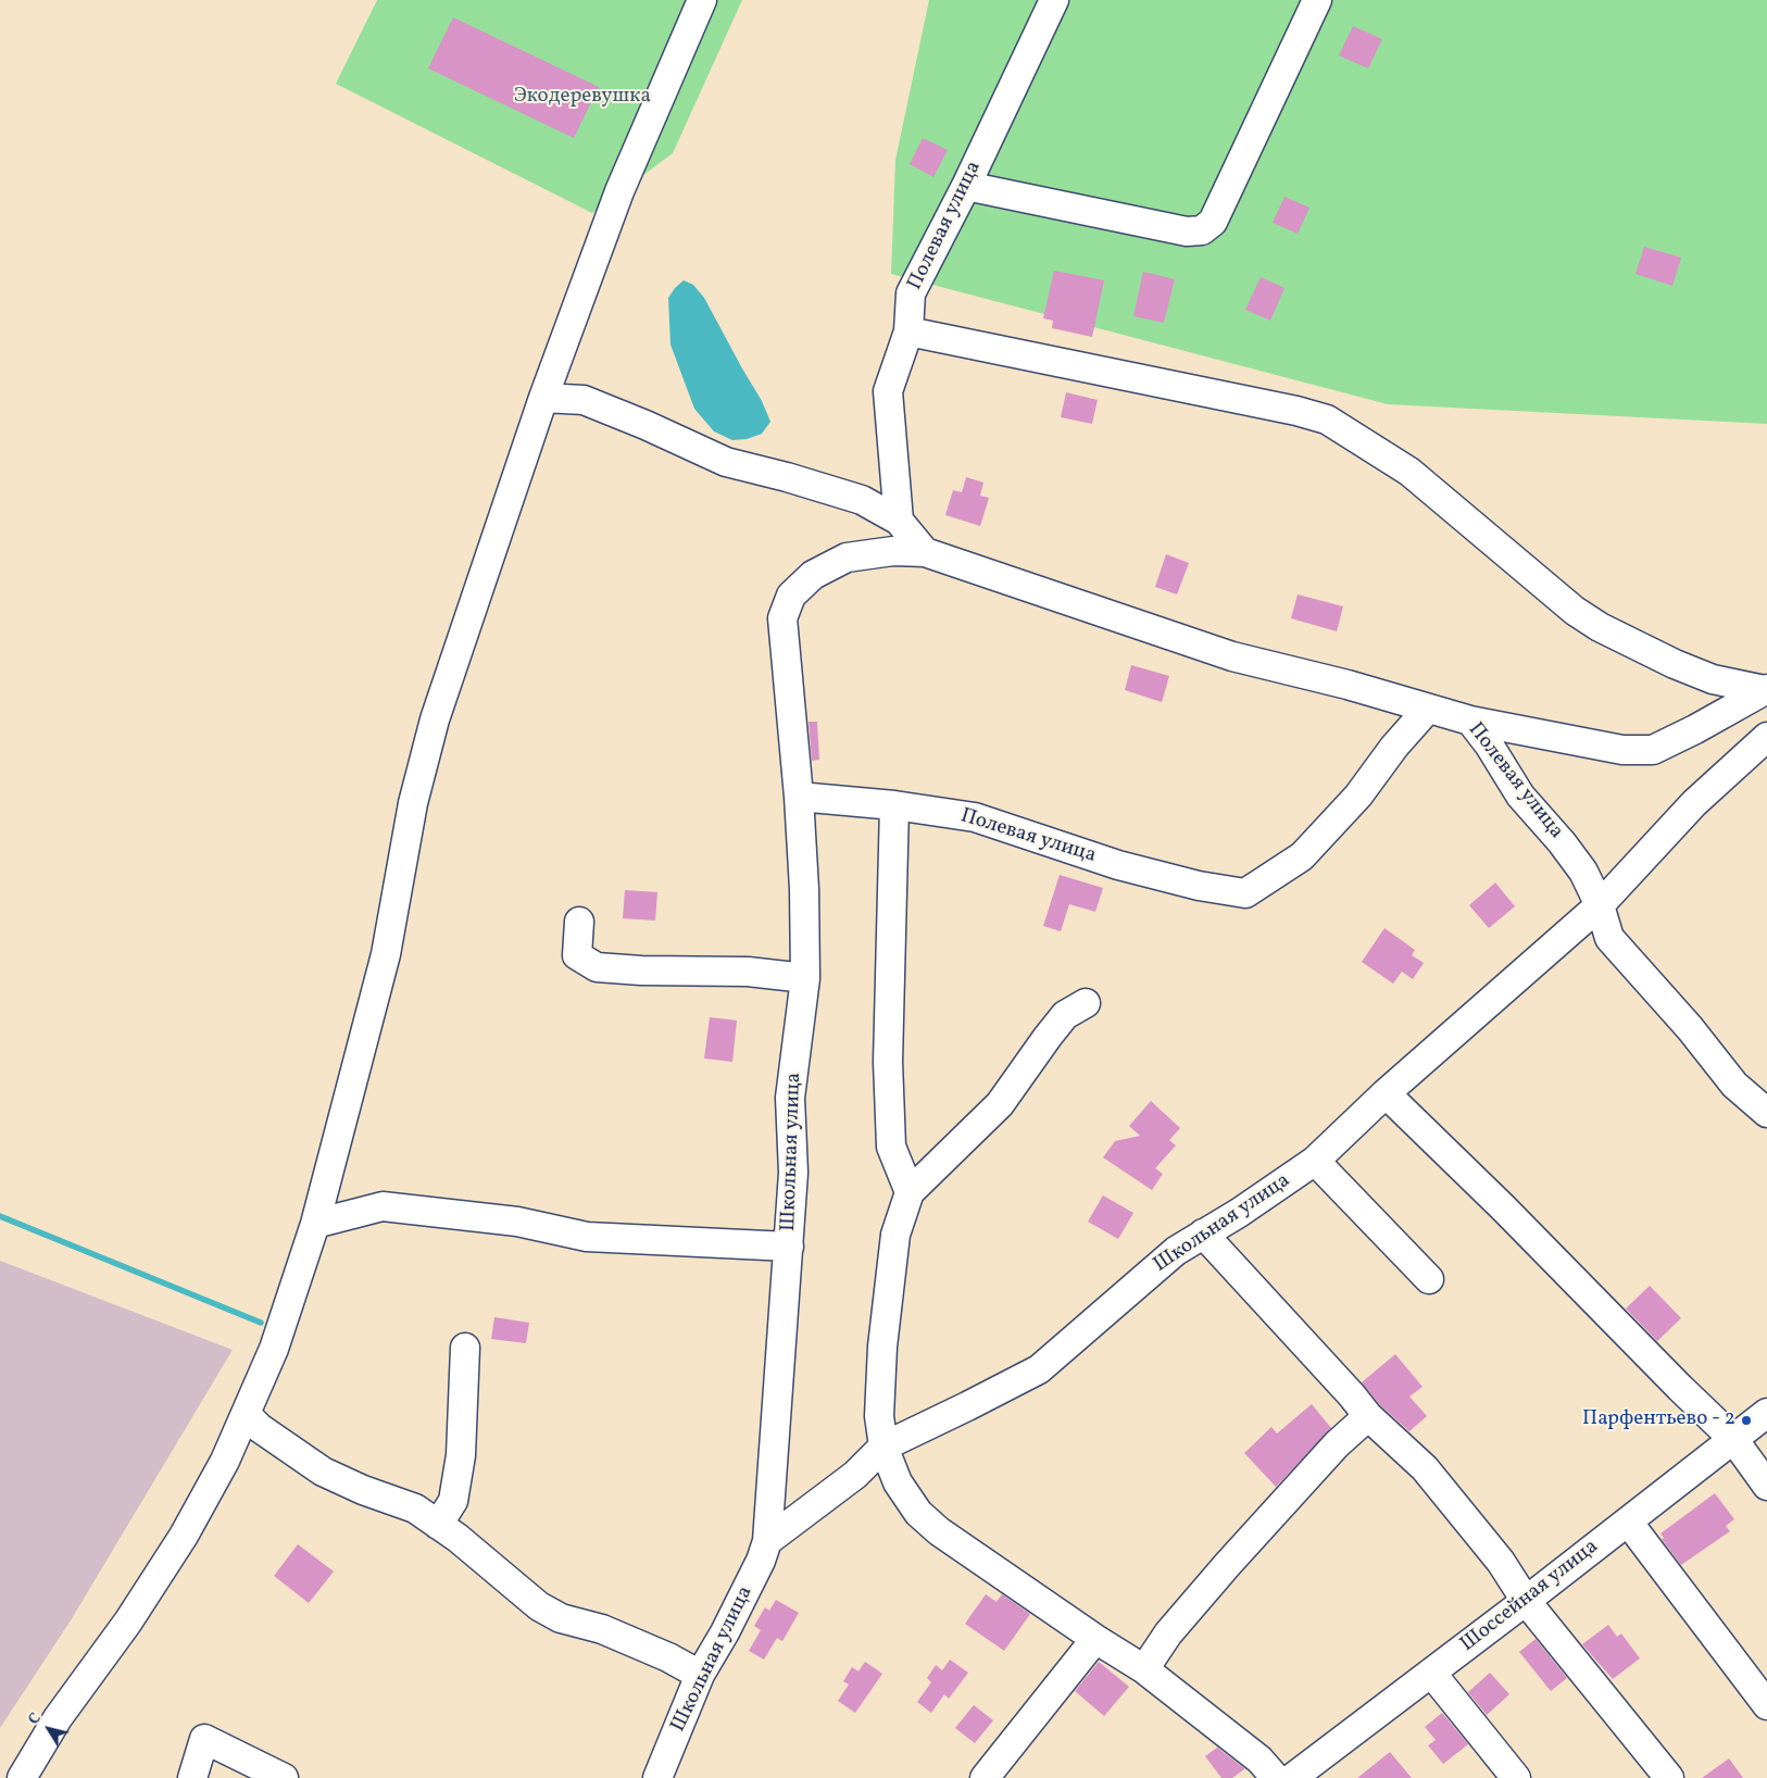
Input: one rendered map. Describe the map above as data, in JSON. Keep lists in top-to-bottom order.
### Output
{
  "streets": {
    "street": ["Полевая улица", "Школьная улица", "Шоссейная улица"]
  },
  "crossings": [
    ["Полевая улица", "Школьная улица"]
  ],
  "parks": ["Экодеревушка"],
  "places": ["Парфентьево - 2"],
  "north": "top left"
}
